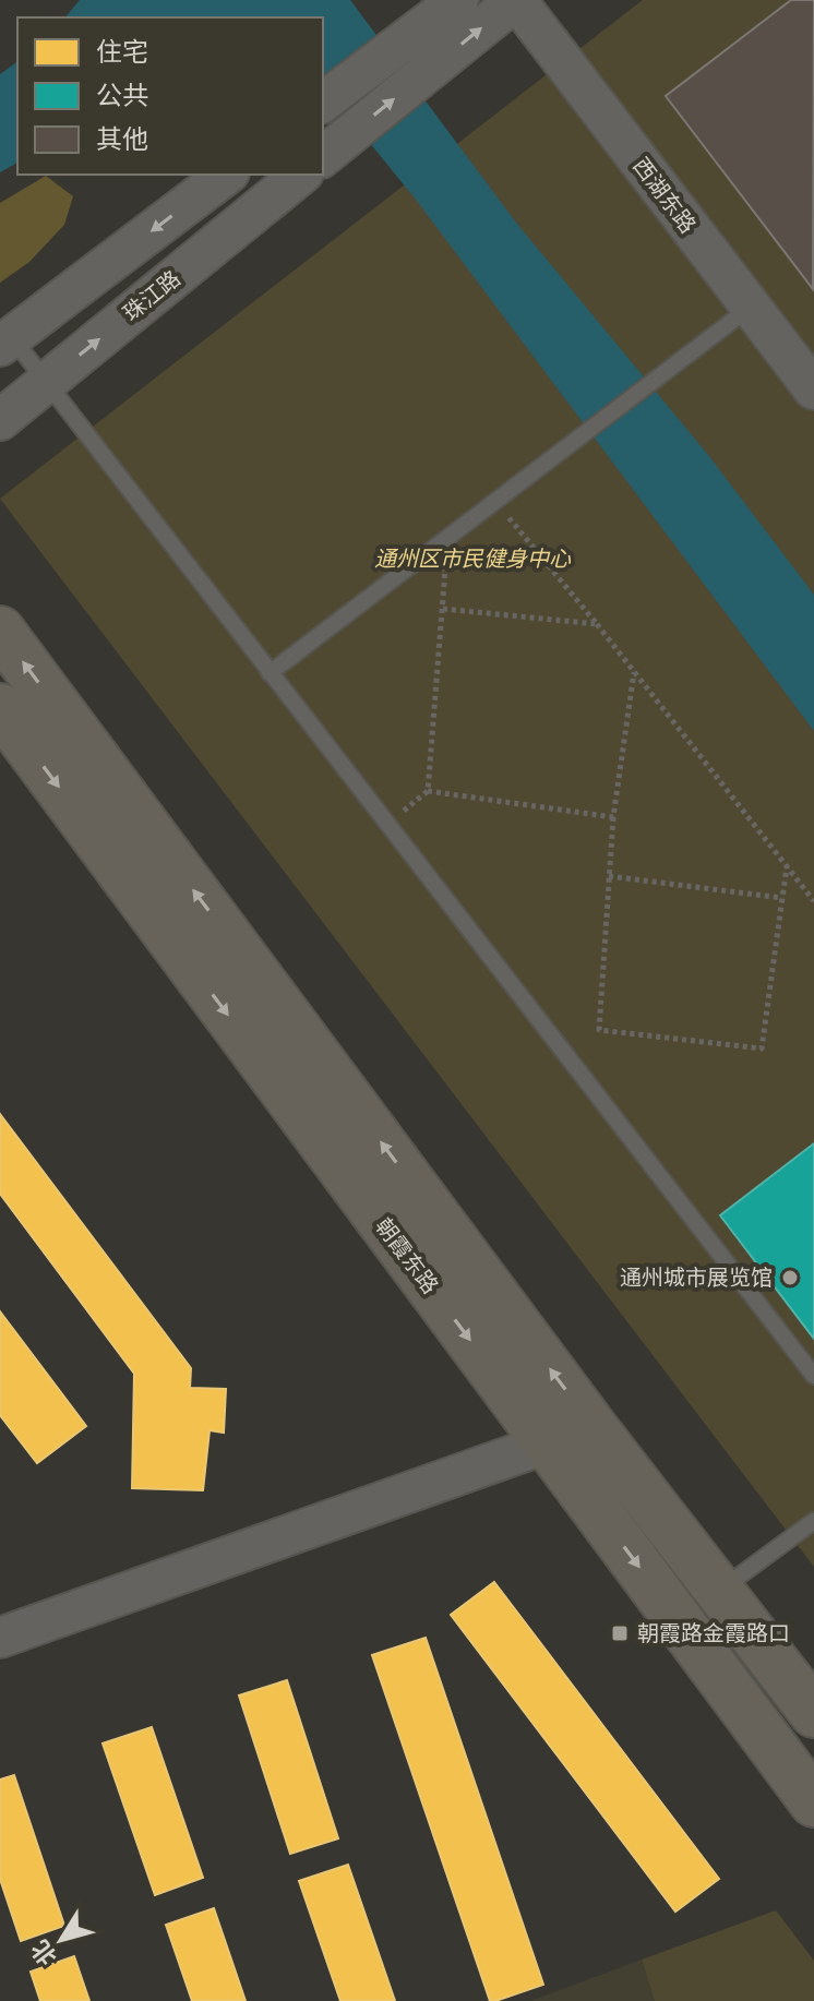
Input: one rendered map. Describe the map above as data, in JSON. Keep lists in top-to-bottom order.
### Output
{
  "streets": {
    "main road": ["朝霞东路"],
    "street": ["西湖东路", "珠江路"]
  },
  "parks": ["通州区市民健身中心"],
  "places": {
    "other": ["通州城市展览馆"],
    "transit": ["朝霞路金霞路口"]
  },
  "legend": ["住宅", "公共", "其他"],
  "north": "bottom left"
}
